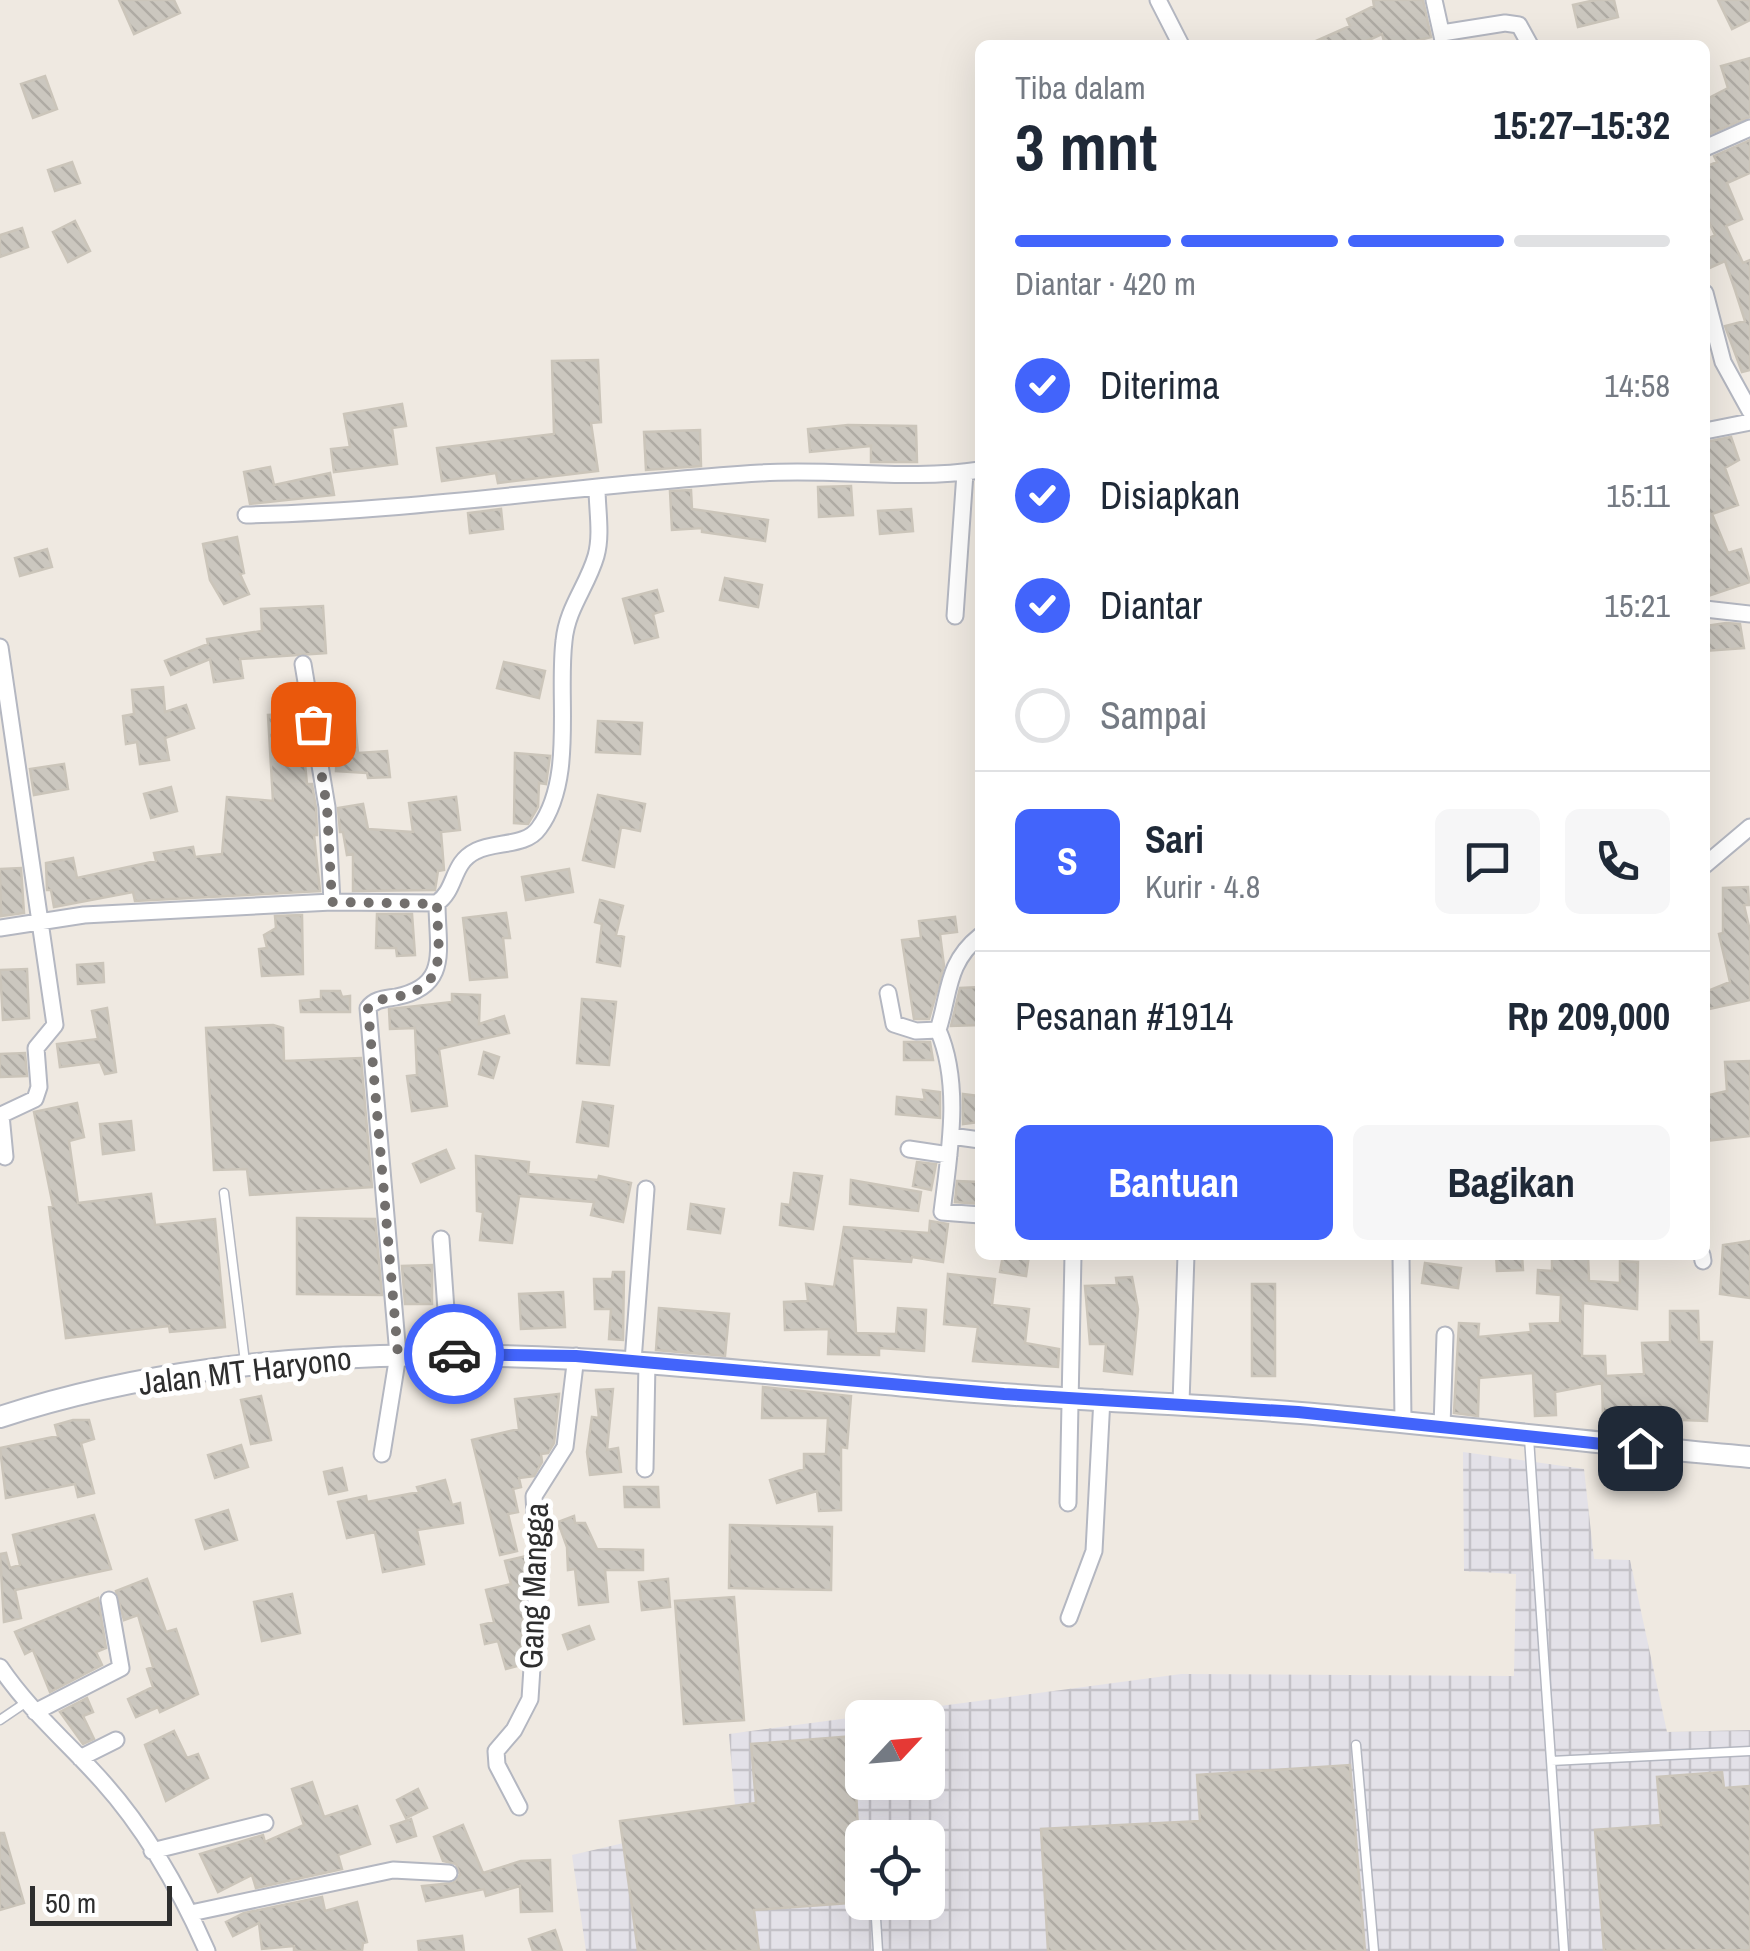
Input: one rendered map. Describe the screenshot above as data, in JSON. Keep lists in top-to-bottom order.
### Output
{
  "streets": {
    "main road": ["Jalan MT Haryono"],
    "street": ["Gang Mangga"]
  },
  "crossings": [
    ["Jalan MT Haryono", "Gang Mangga"]
  ],
  "scale_bar": "50 m",
  "north": "top right",
  "page": {
    "heading": ["3 mnt", "Tiba dalam", "15:27–15:32"],
    "panel": [
      "Sari",
      "Kurir · 4.8",
      "Pesanan #1914",
      "Rp 209,000"
    ],
    "bar": "Diantar · 420 m",
    "list": [
      ["Diterima", "14:58"],
      ["Disiapkan", "15:11"],
      ["Diantar", "15:21"],
      "Sampai"
    ],
    "round": "S",
    "buttons": ["Bantuan", "Bagikan"],
    "scale": "50 m"
  }
}
